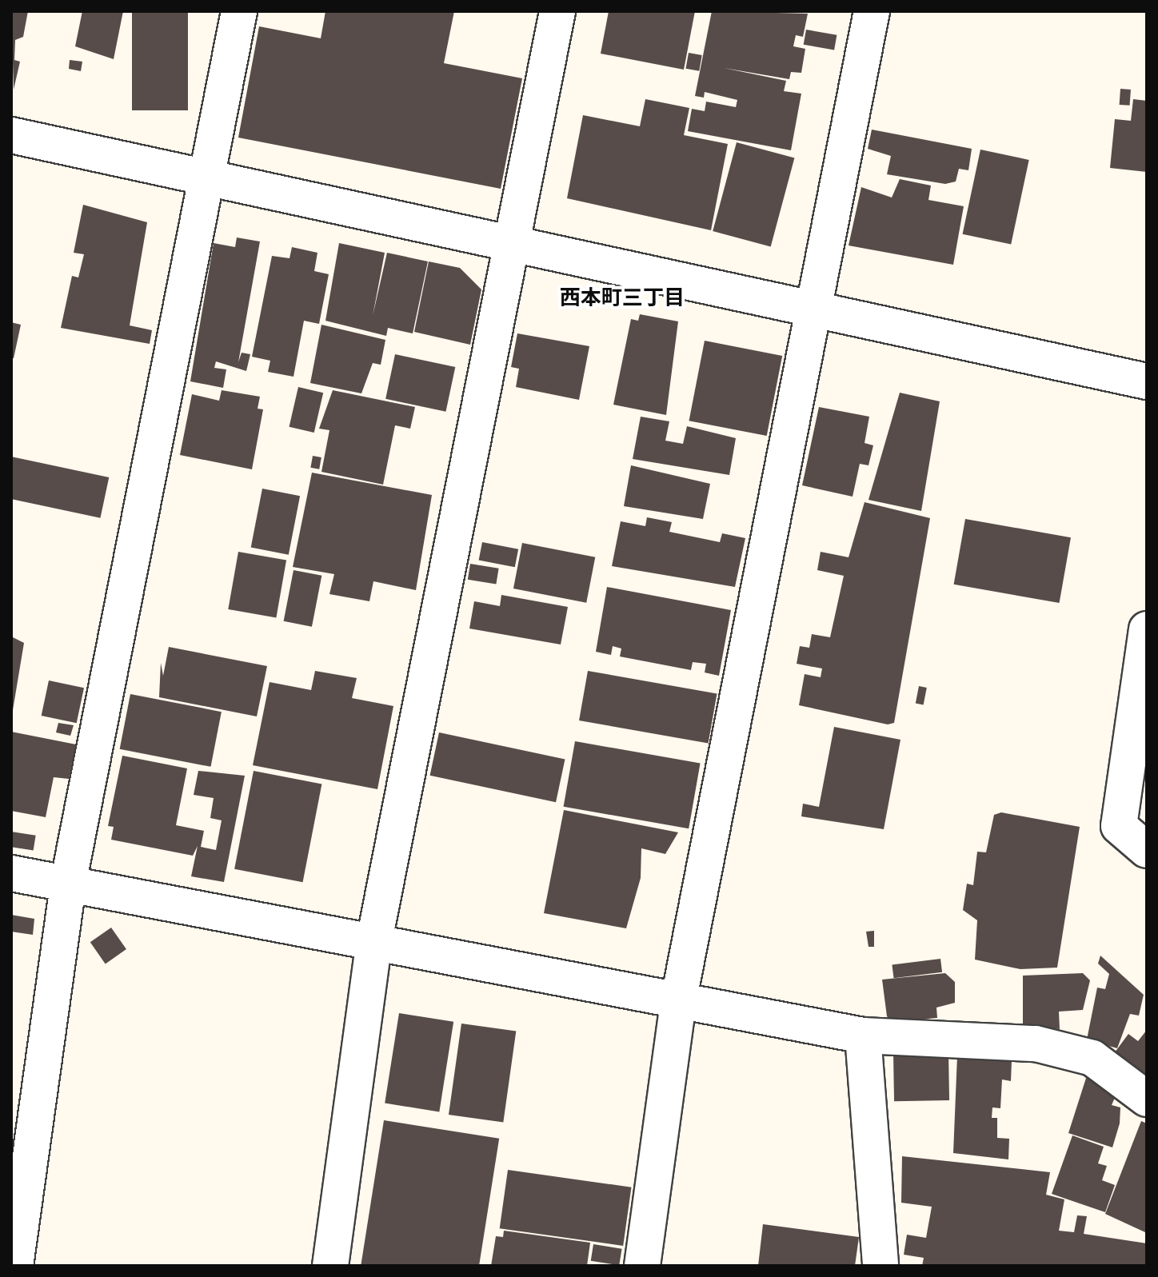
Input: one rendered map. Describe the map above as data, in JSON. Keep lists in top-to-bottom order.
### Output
{
  "districts": ["西本町三丁目"]
}
